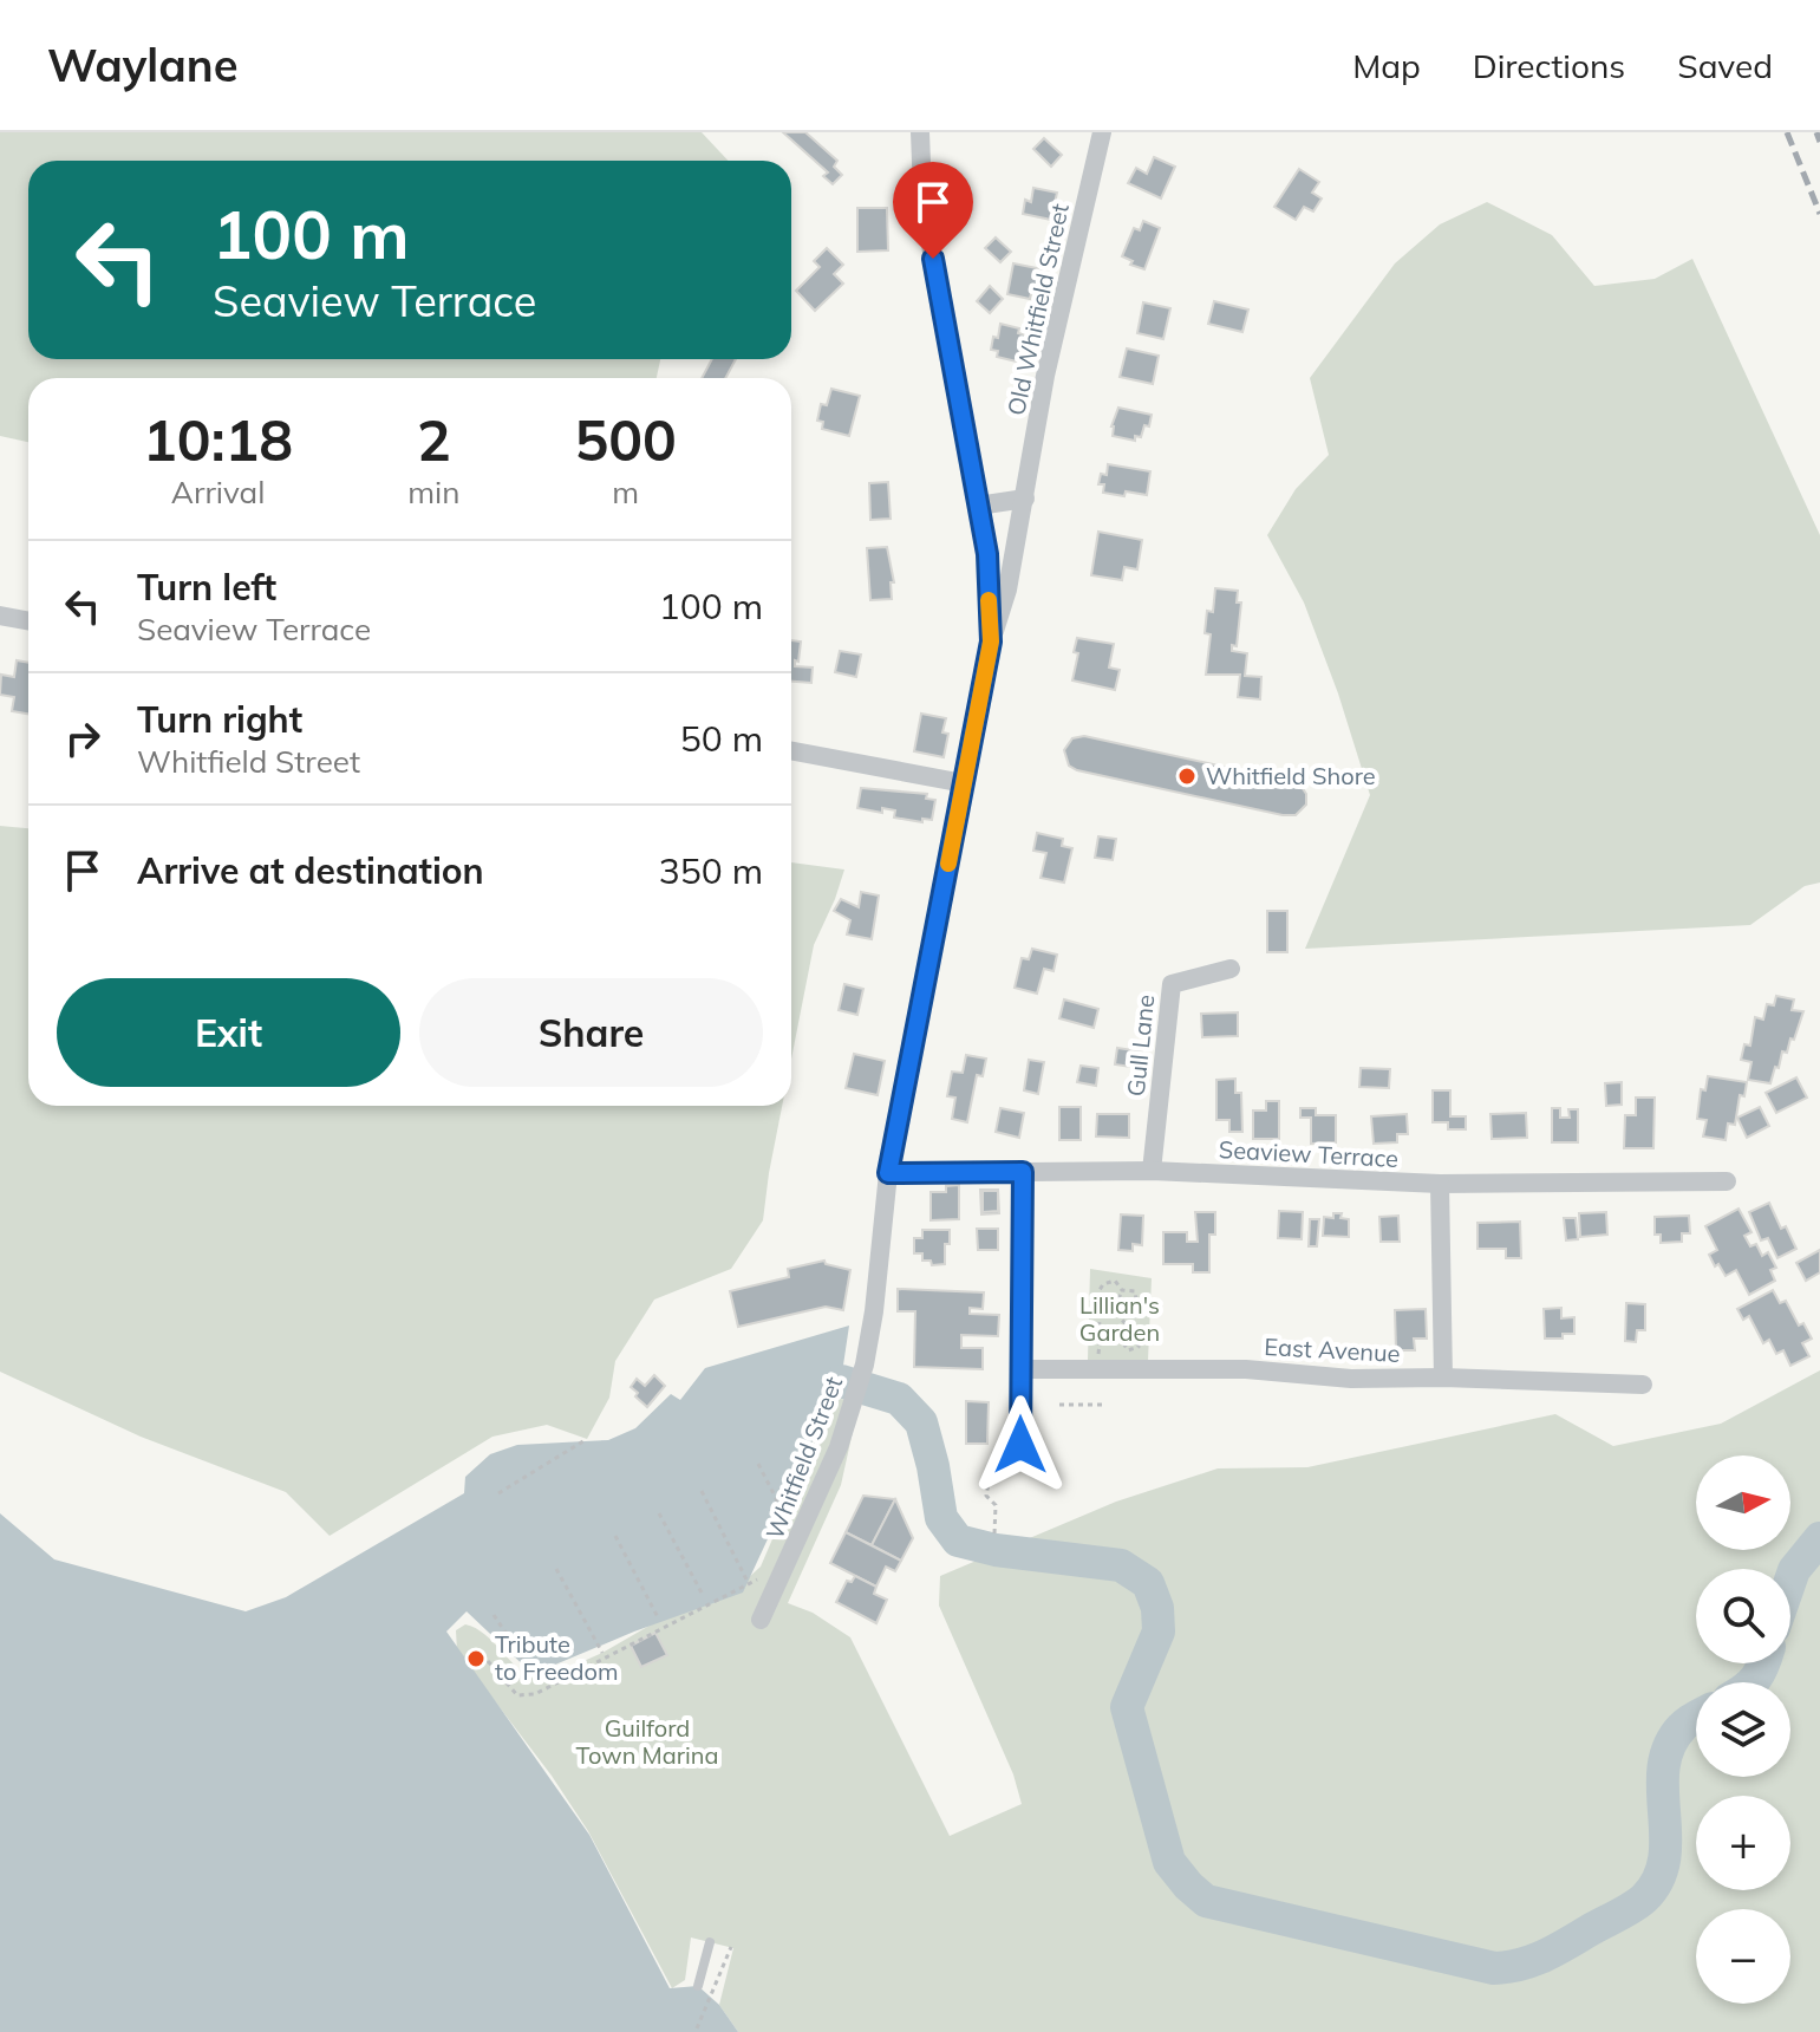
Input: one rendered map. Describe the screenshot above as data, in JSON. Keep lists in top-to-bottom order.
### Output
{
  "streets": {
    "street": [
      "Old Whitfield Street",
      "Gull Lane",
      "Seaview Terrace",
      "East Avenue",
      "Whitfield Street"
    ]
  },
  "crossings": [
    ["Old Whitfield Street", "Whitfield Street"],
    ["Gull Lane", "Seaview Terrace"],
    ["Seaview Terrace", "Whitfield Street"]
  ],
  "parks": ["Lillian's Garden", "Guilford Town Marina"],
  "places": ["Whitfield Shore", "Tribute to Freedom"],
  "north": "right",
  "page": {
    "header": "Waylane",
    "nav": ["Map", "Directions", "Saved"],
    "turn": ["100 m", "Seaview Terrace"],
    "eta": [
      "10:18",
      "Arrival",
      "2",
      "min",
      "500",
      "m"
    ],
    "list": [
      {
        "name": "Turn left",
        "note": "Seaview Terrace",
        "value": "100 m"
      },
      {
        "name": "Turn right",
        "note": "Whitfield Street",
        "value": "50 m"
      },
      {
        "name": "Arrive at destination",
        "value": "350 m"
      }
    ],
    "buttons": ["Exit", "Share"],
    "map_buttons": ["+", "−"]
  }
}
